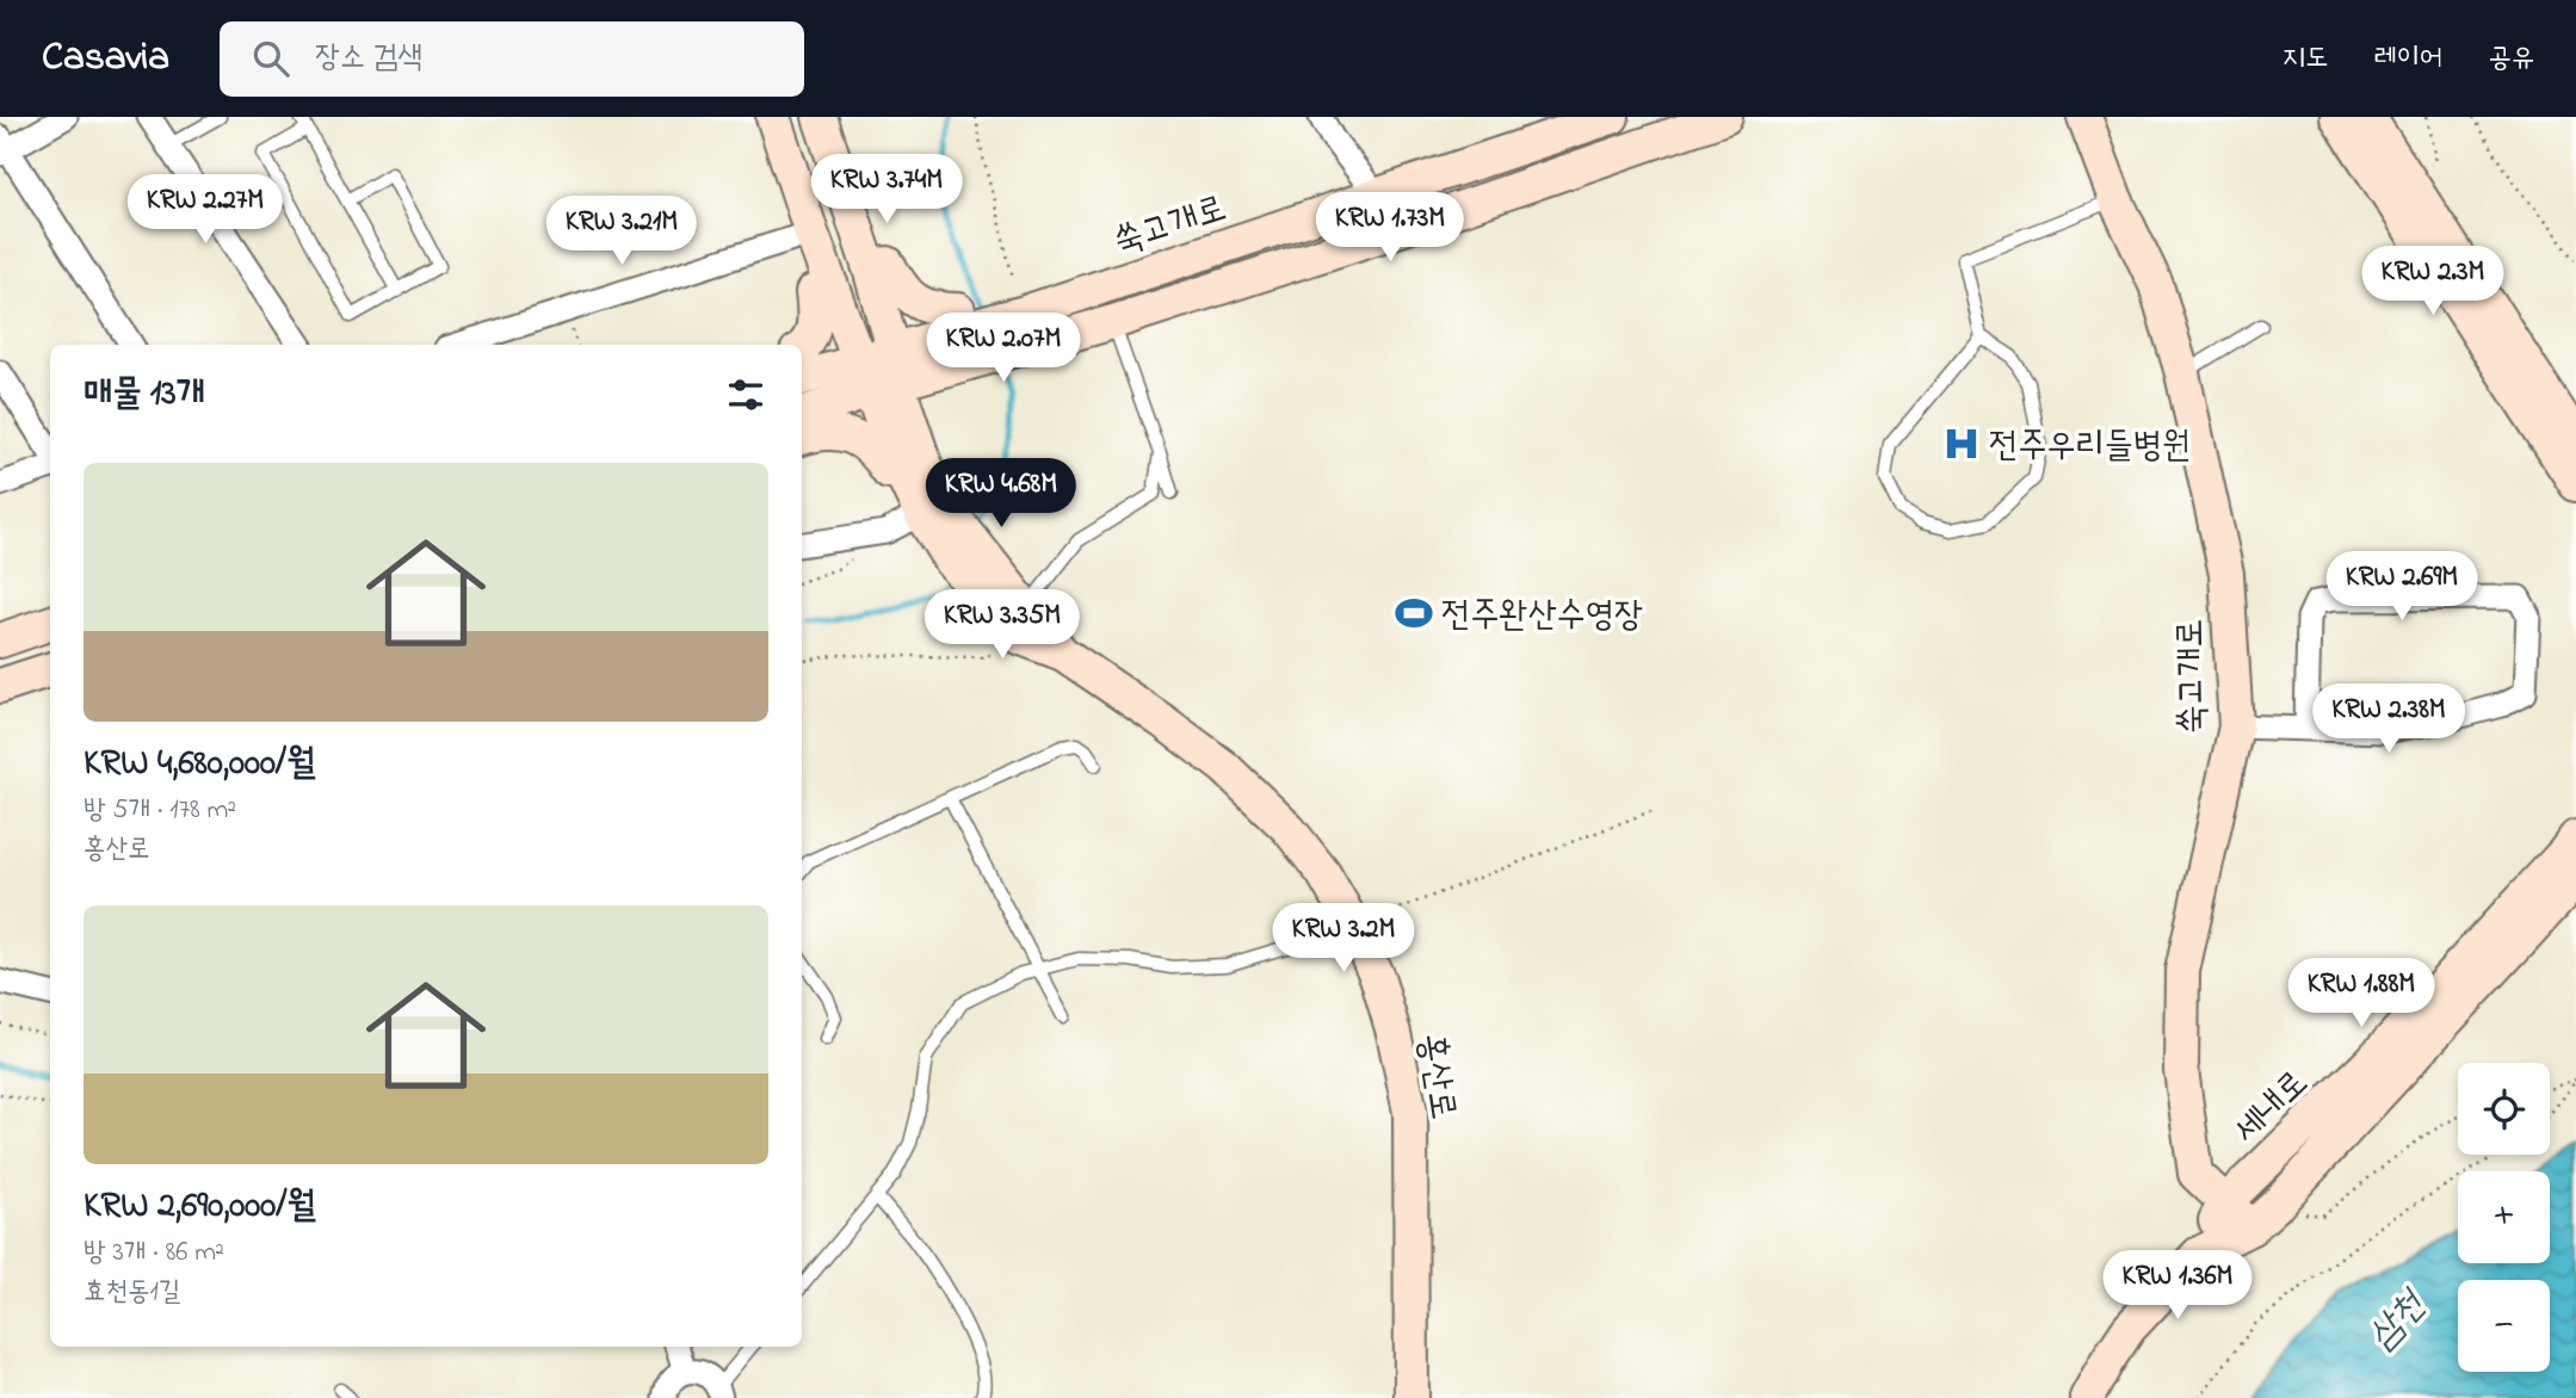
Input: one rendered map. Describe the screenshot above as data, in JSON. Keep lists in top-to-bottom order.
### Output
{
  "streets": {
    "street": ["쑥고개로", "홍산로", "세내로"]
  },
  "crossings": [
    ["쑥고개로", "홍산로"],
    ["쑥고개로", "세내로"]
  ],
  "water": ["삼천"],
  "places": {
    "hospital": ["전주우리들병원"],
    "sports": ["전주완산수영장"]
  },
  "page": {
    "header": "Casavia",
    "search": "장소 검색",
    "nav": ["지도", "레이어", "공유"],
    "price": [
      "KRW 3.74M",
      "KRW 2.27M",
      "KRW 1.73M",
      "KRW 3.21M",
      "KRW 2.3M",
      "KRW 2.07M",
      "KRW 4.68M",
      "KRW 2.69M",
      "KRW 3.35M",
      "KRW 2.38M",
      "KRW 3.2M",
      "KRW 1.88M",
      "KRW 1.36M"
    ],
    "heading": "매물 13개",
    "list": [
      {
        "name": "KRW 4,680,000/월",
        "note": "방 5개 · 178 m² · 홍산로"
      },
      {
        "name": "KRW 2,690,000/월",
        "note": "방 3개 · 86 m² · 효천동1길"
      }
    ],
    "map_buttons": ["+", "−"]
  }
}
